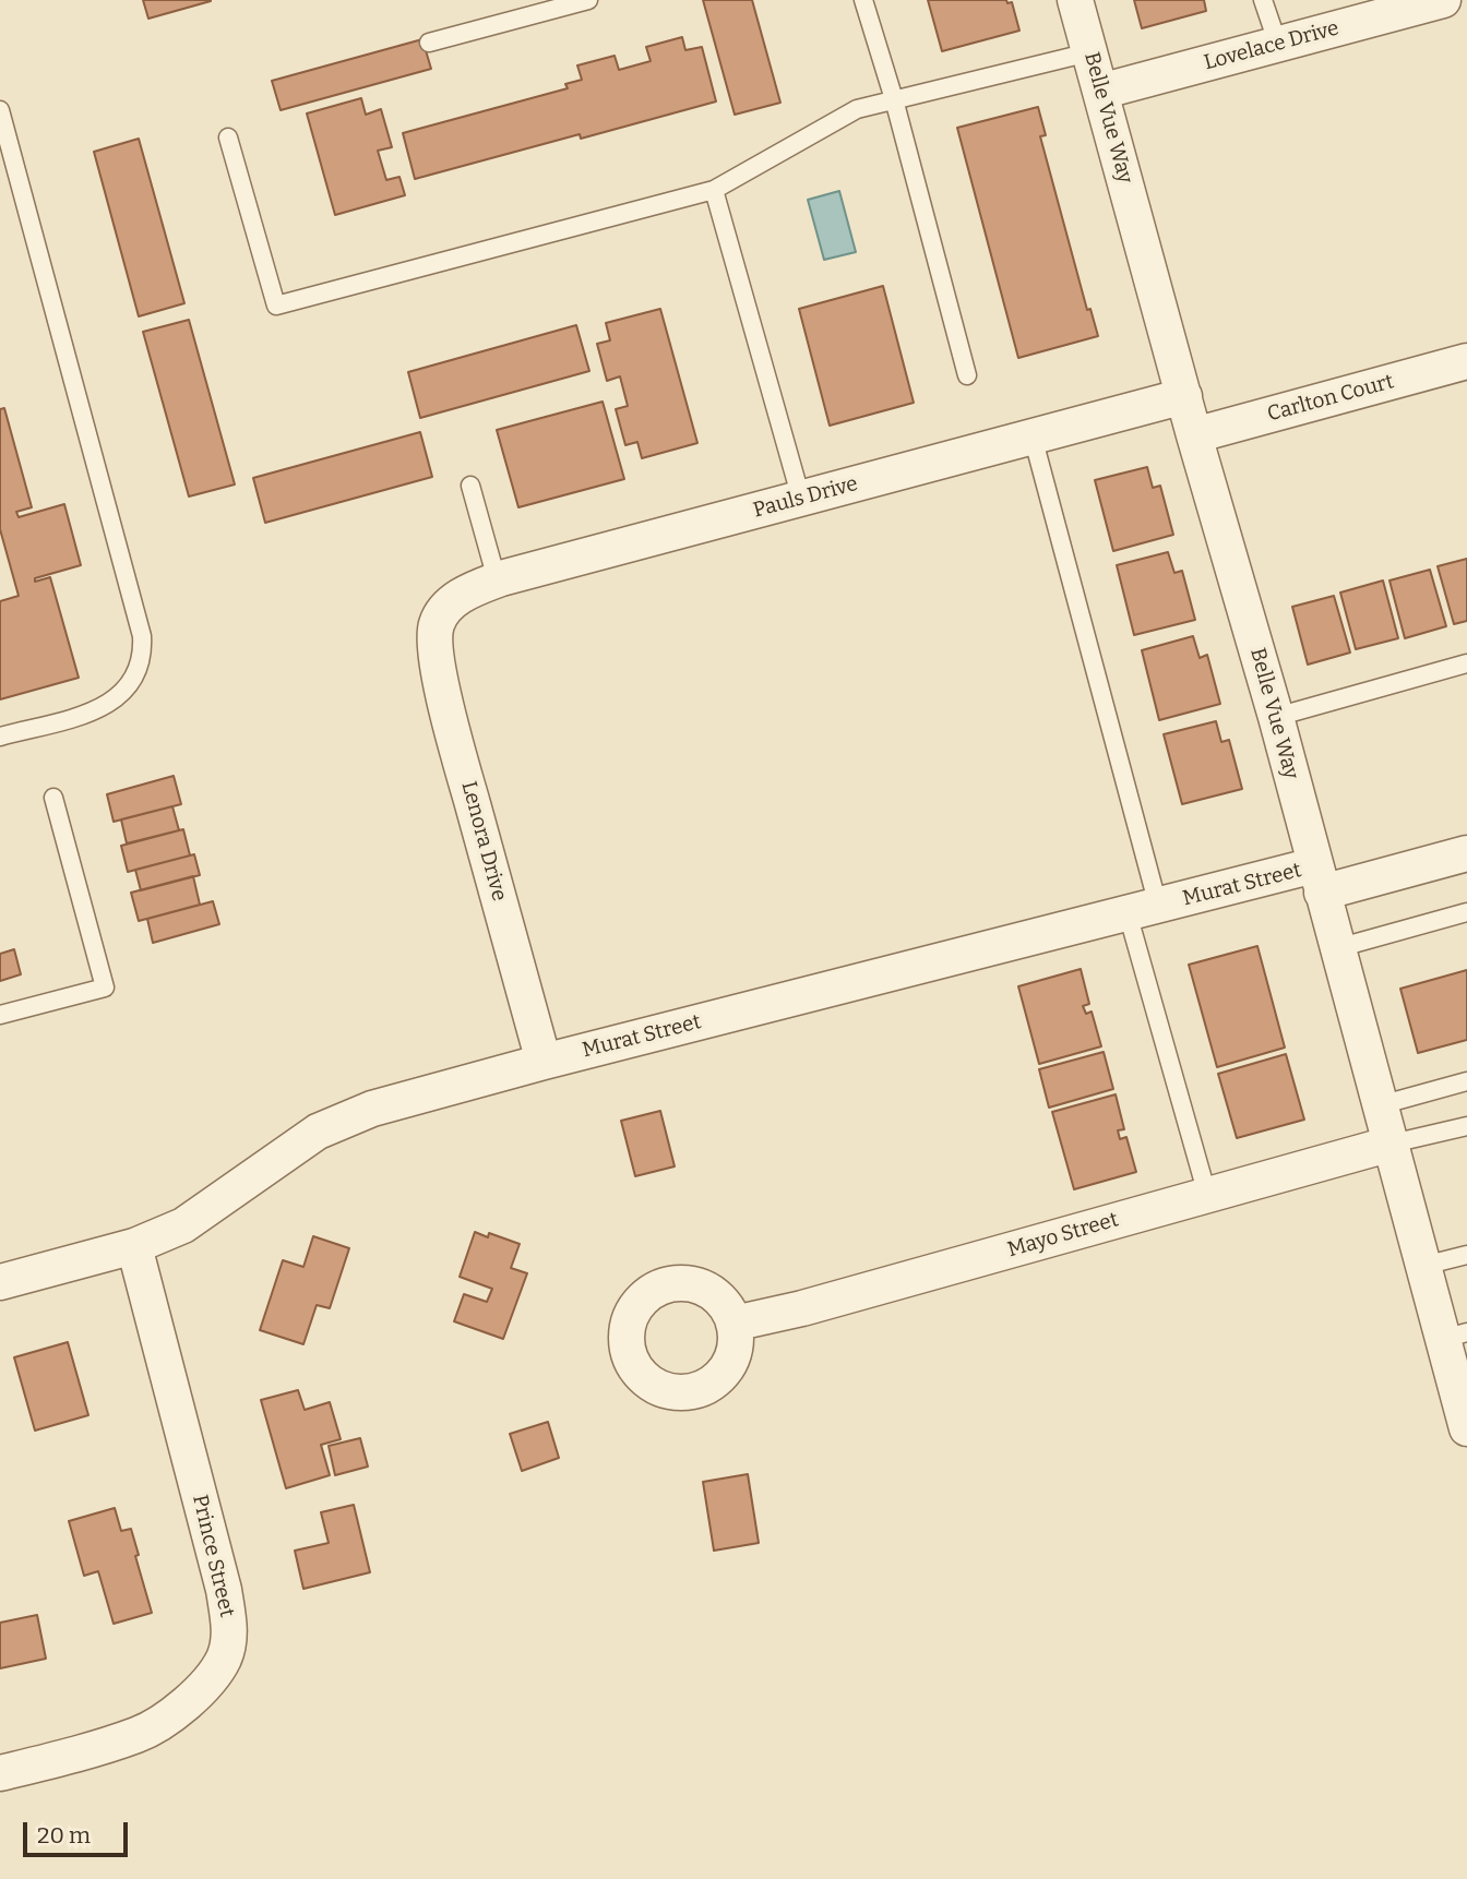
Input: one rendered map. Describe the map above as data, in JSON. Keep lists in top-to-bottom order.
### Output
{
  "streets": {
    "street": [
      "Lovelace Drive",
      "Belle Vue Way",
      "Carlton Court",
      "Pauls Drive",
      "Lenora Drive",
      "Murat Street",
      "Mayo Street",
      "Prince Street"
    ]
  },
  "crossings": [
    ["Lovelace Drive", "Belle Vue Way"],
    ["Belle Vue Way", "Carlton Court"],
    ["Belle Vue Way", "Pauls Drive"],
    ["Belle Vue Way", "Murat Street"],
    ["Belle Vue Way", "Mayo Street"],
    ["Pauls Drive", "Lenora Drive"],
    ["Lenora Drive", "Murat Street"],
    ["Murat Street", "Prince Street"]
  ],
  "scale_bar": "20 m"
}
